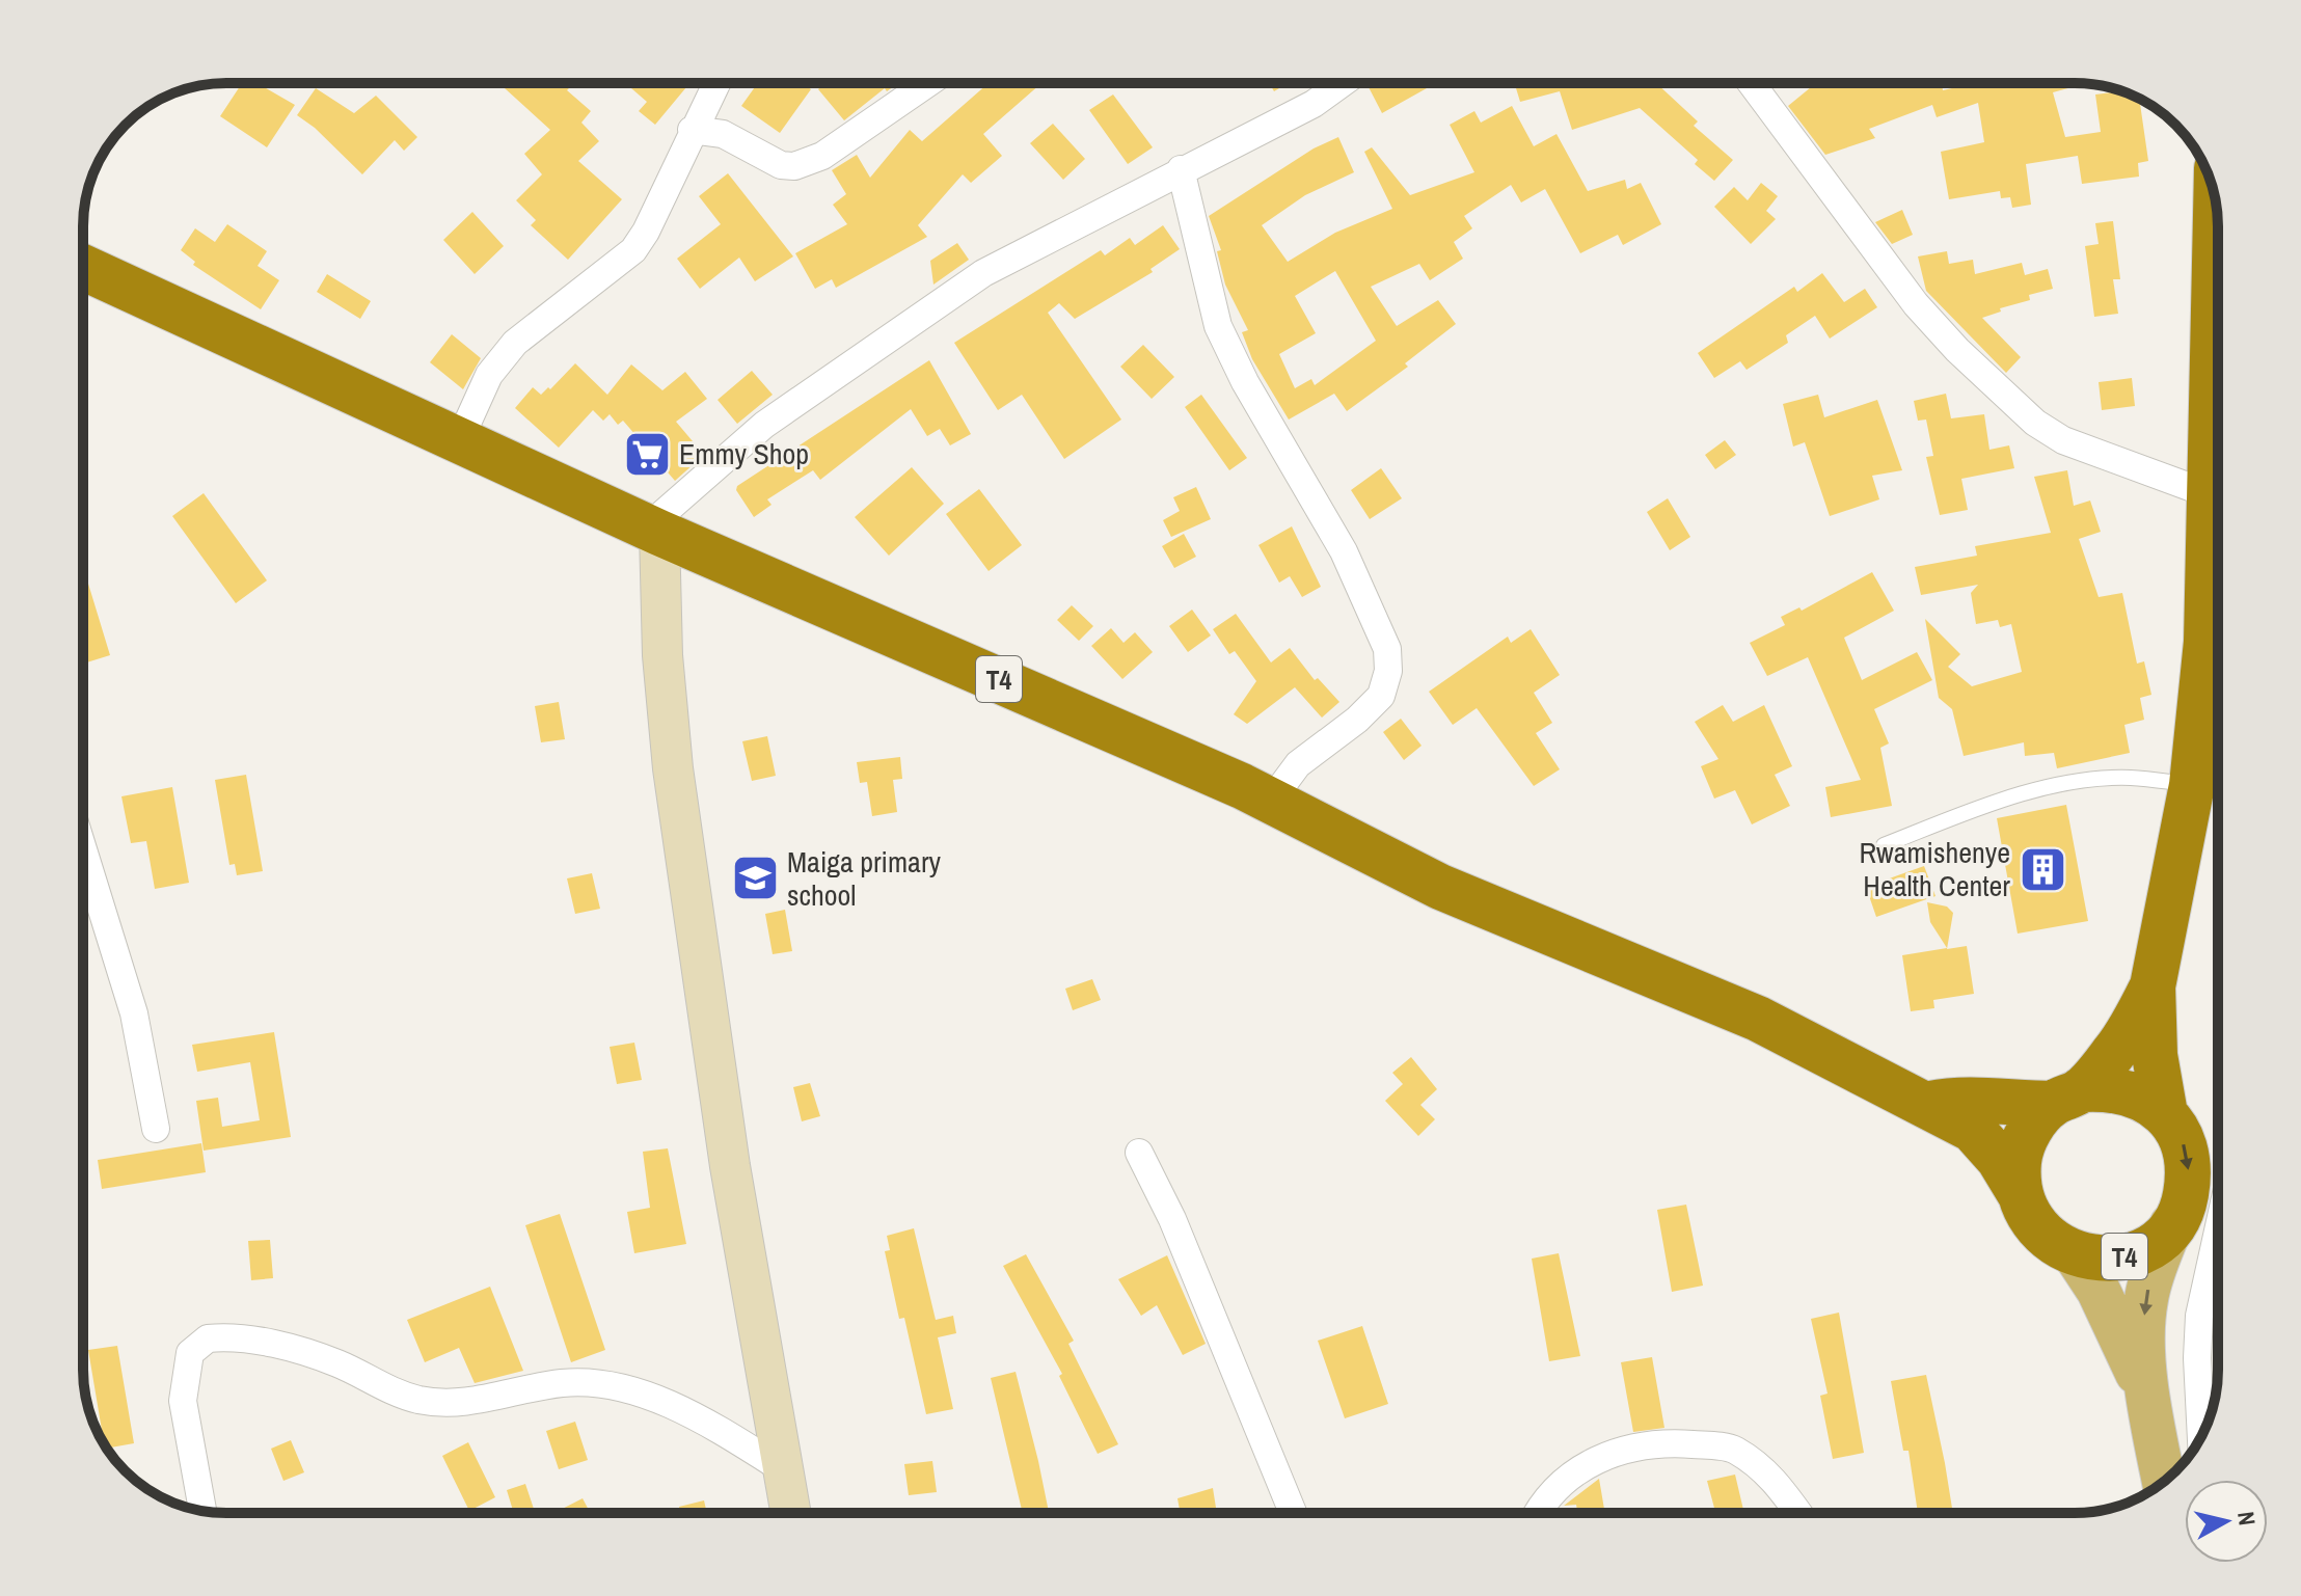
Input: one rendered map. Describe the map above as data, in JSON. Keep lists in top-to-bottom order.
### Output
{
  "streets": {
    "highway": ["T4"]
  },
  "places": {
    "supermarket": ["Emmy Shop"],
    "building": ["Rwamishenye Health Center"],
    "school or university": ["Maiga primary school"]
  },
  "north": "right"
}
